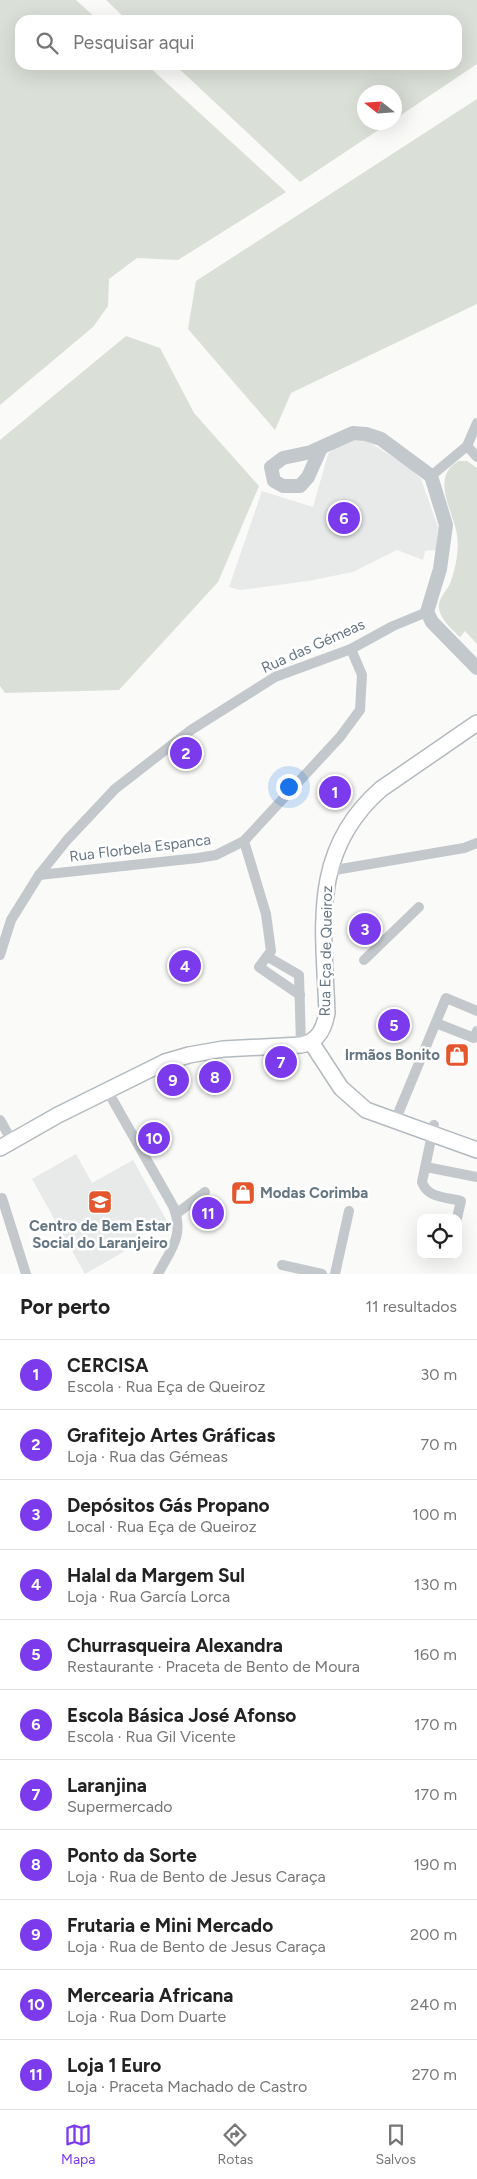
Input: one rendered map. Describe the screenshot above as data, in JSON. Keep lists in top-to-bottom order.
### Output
{
  "streets": {
    "main road": ["Rua Eça de Queiroz"],
    "street": ["Rua das Gémeas", "Rua Florbela Espanca"]
  },
  "crossings": [
    ["Rua das Gémeas", "Rua Florbela Espanca"]
  ],
  "places": {
    "shop": ["Irmãos Bonito", "Modas Corimba"],
    "school or university": ["Centro de Bem Estar Social do Laranjeiro"]
  },
  "north": "left",
  "page": {
    "search": "Pesquisar aqui",
    "pins": [
      "6",
      "2",
      "1",
      "3",
      "4",
      "5",
      "7",
      "8",
      "9",
      "10",
      "11"
    ],
    "heading": ["Por perto", "11 resultados"],
    "list": [
      {
        "mark": "1",
        "name": "CERCISA",
        "note": "Escola · Rua Eça de Queiroz",
        "value": "30 m"
      },
      {
        "mark": "2",
        "name": "Grafitejo Artes Gráficas",
        "note": "Loja · Rua das Gémeas",
        "value": "70 m"
      },
      {
        "mark": "3",
        "name": "Depósitos Gás Propano",
        "note": "Local · Rua Eça de Queiroz",
        "value": "100 m"
      },
      {
        "mark": "4",
        "name": "Halal da Margem Sul",
        "note": "Loja · Rua García Lorca",
        "value": "130 m"
      },
      {
        "mark": "5",
        "name": "Churrasqueira Alexandra",
        "note": "Restaurante · Praceta de Bento de Moura",
        "value": "160 m"
      },
      {
        "mark": "6",
        "name": "Escola Básica José Afonso",
        "note": "Escola · Rua Gil Vicente",
        "value": "170 m"
      },
      {
        "mark": "7",
        "name": "Laranjina",
        "note": "Supermercado",
        "value": "170 m"
      },
      {
        "mark": "8",
        "name": "Ponto da Sorte",
        "note": "Loja · Rua de Bento de Jesus Caraça",
        "value": "190 m"
      },
      {
        "mark": "9",
        "name": "Frutaria e Mini Mercado",
        "note": "Loja · Rua de Bento de Jesus Caraça",
        "value": "200 m"
      },
      {
        "mark": "10",
        "name": "Mercearia Africana",
        "note": "Loja · Rua Dom Duarte",
        "value": "240 m"
      },
      {
        "mark": "11",
        "name": "Loja 1 Euro",
        "note": "Loja · Praceta Machado de Castro",
        "value": "270 m"
      }
    ],
    "nav": ["Mapa", "Rotas", "Salvos"]
  }
}
